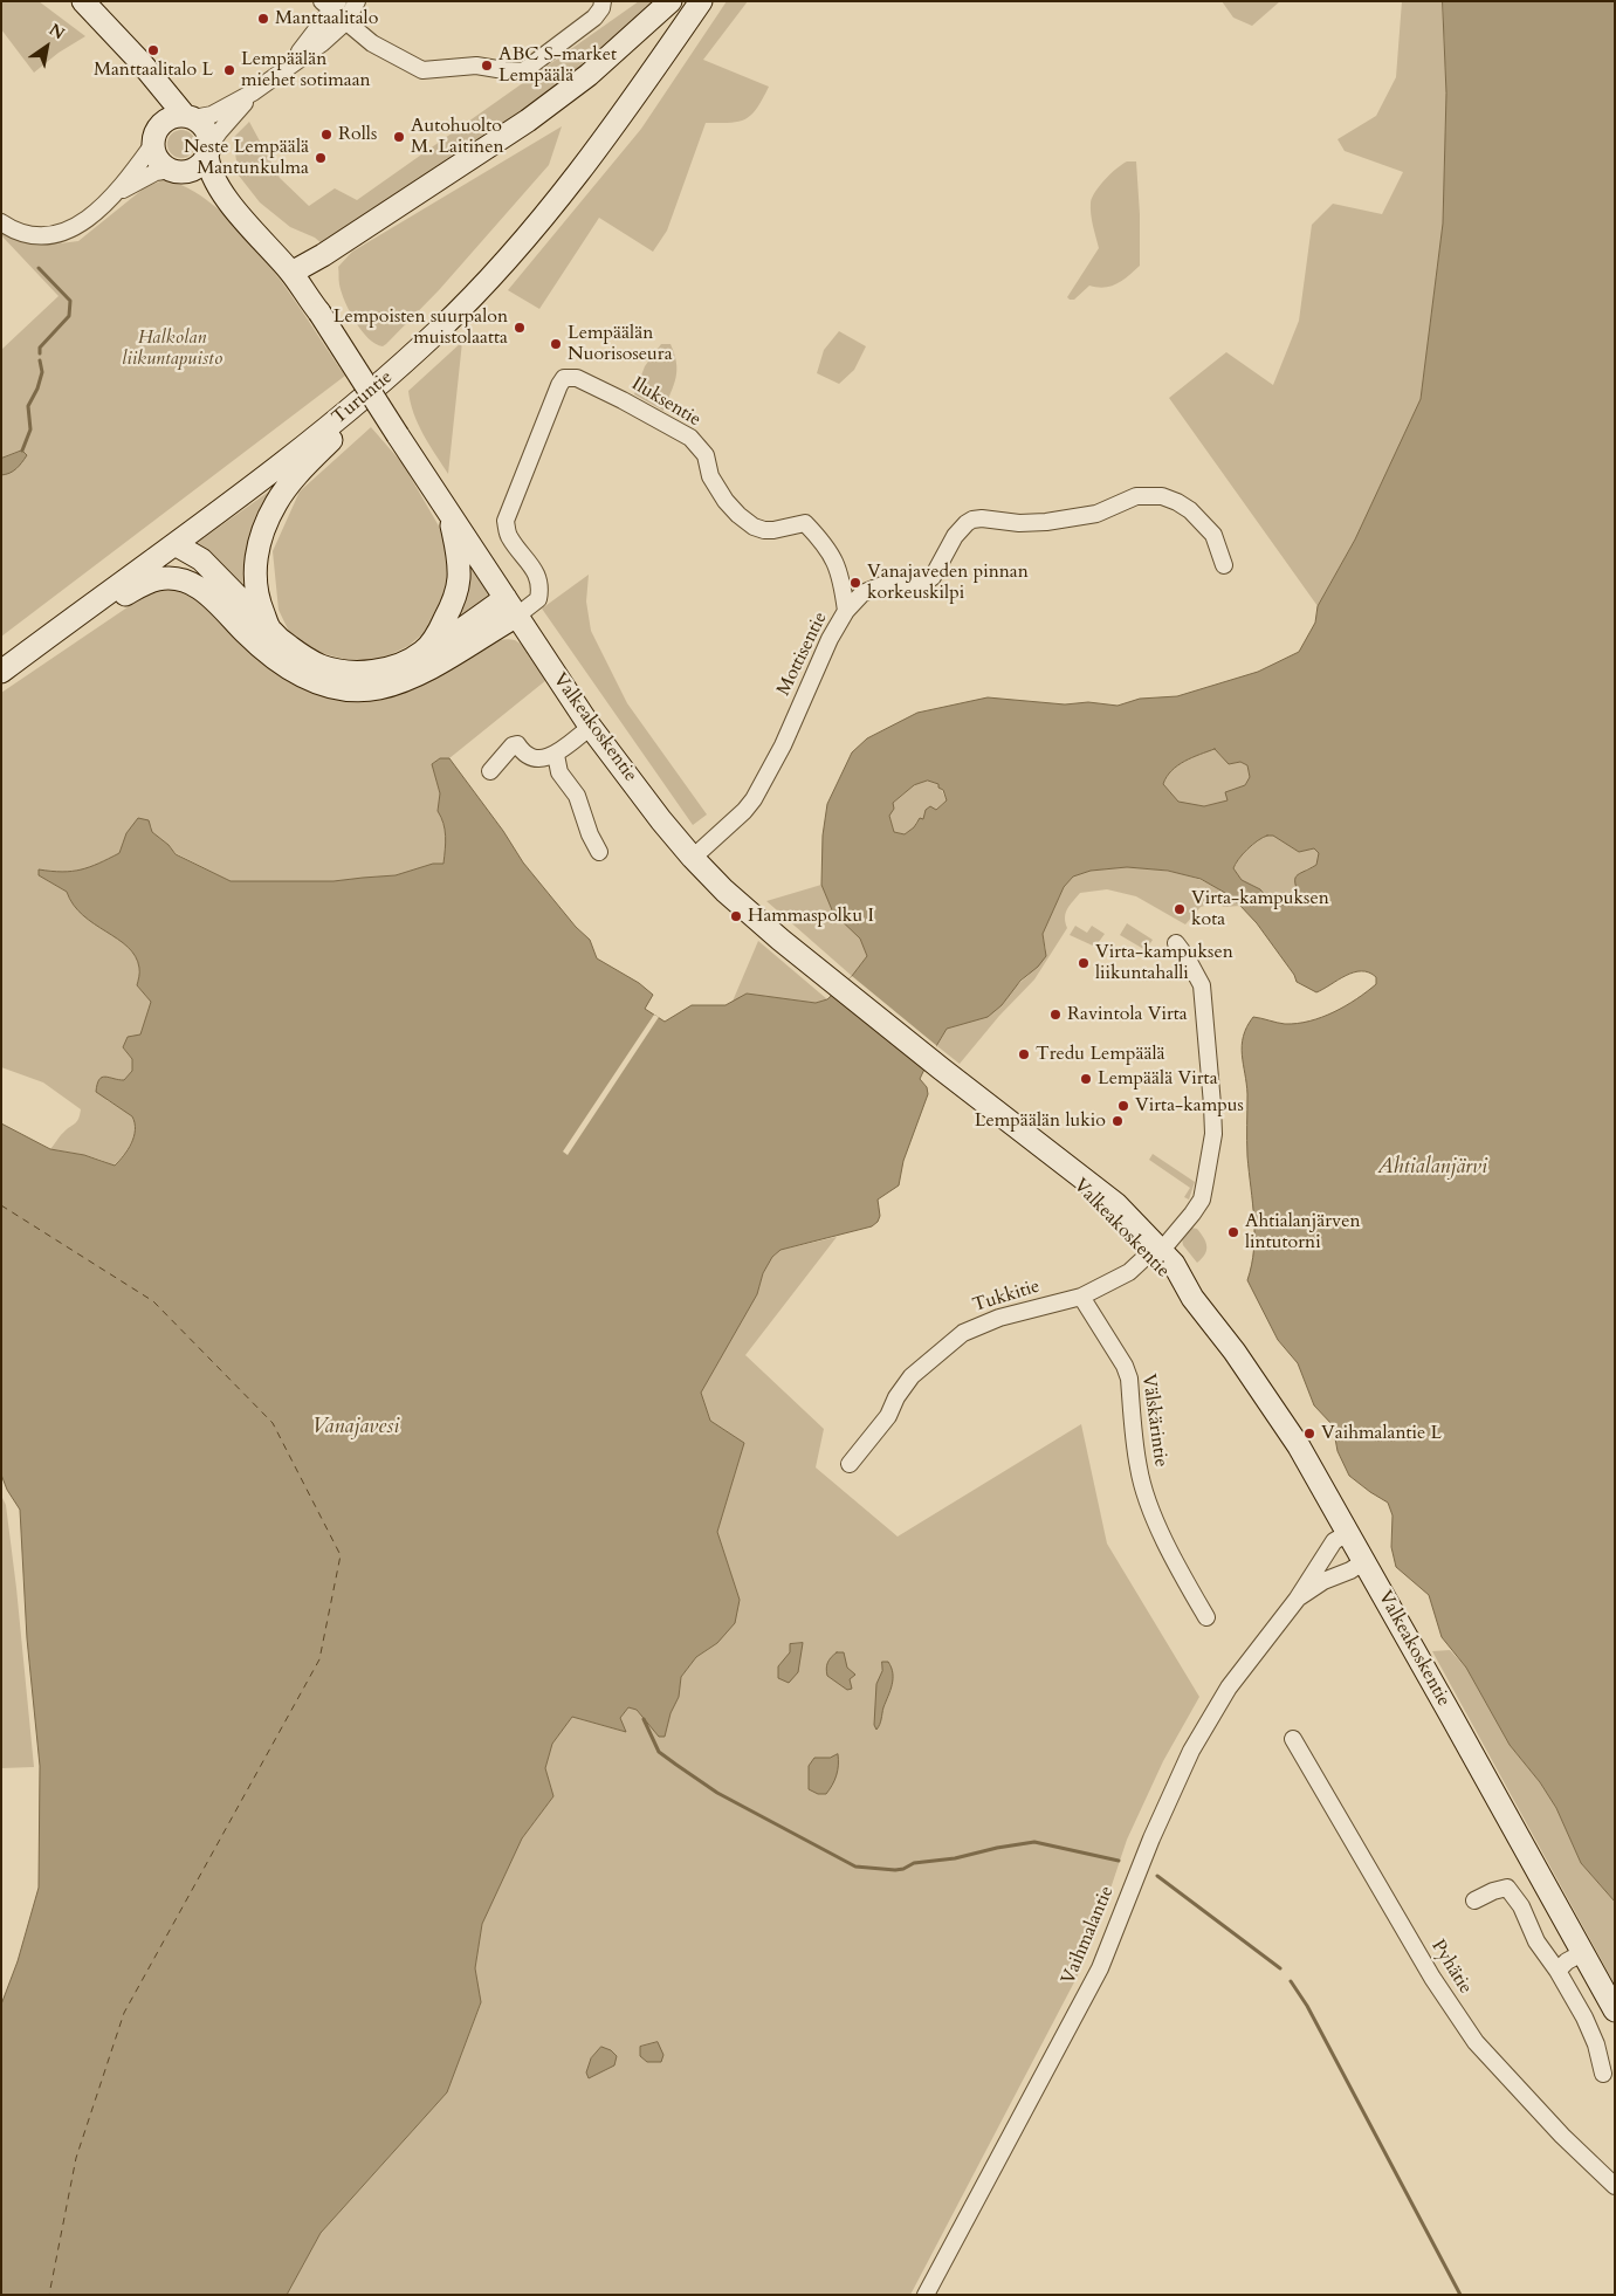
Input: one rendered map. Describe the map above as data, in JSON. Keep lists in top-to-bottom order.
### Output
{
  "streets": {
    "main road": ["Turuntie", "Valkeakoskentie"],
    "street": [
      "Iluksentie",
      "Mottisentie",
      "Tukkitie",
      "Välskärintie",
      "Vaihmalantie",
      "Pyhätie"
    ]
  },
  "crossings": [
    ["Iluksentie", "Mottisentie"],
    ["Iluksentie", "Valkeakoskentie"],
    ["Mottisentie", "Valkeakoskentie"],
    ["Valkeakoskentie", "Tukkitie"],
    ["Valkeakoskentie", "Vaihmalantie"],
    ["Tukkitie", "Välskärintie"]
  ],
  "water": ["Ahtialanjärvi", "Vanajavesi"],
  "parks": ["Halkolan liikuntapuisto"],
  "places": [
    "Manttaalitalo",
    "Manttaalitalo L",
    "ABC S-market Lempäälä",
    "Lempäälän miehet sotimaan",
    "Rolls",
    "Autohuolto M. Laitinen",
    "Neste Lempäälä Mantunkulma",
    "Lempoisten suurpalon muistolaatta",
    "Lempäälän Nuorisoseura",
    "Vanajaveden pinnan korkeuskilpi",
    "Virta-kampuksen kota",
    "Hammaspolku I",
    "Virta-kampuksen liikuntahalli",
    "Ravintola Virta",
    "Tredu Lempäälä",
    "Lempäälä Virta",
    "Virta-kampus",
    "Lempäälän lukio",
    "Ahtialanjärven lintutorni",
    "Vaihmalantie L"
  ],
  "north": "top right"
}
